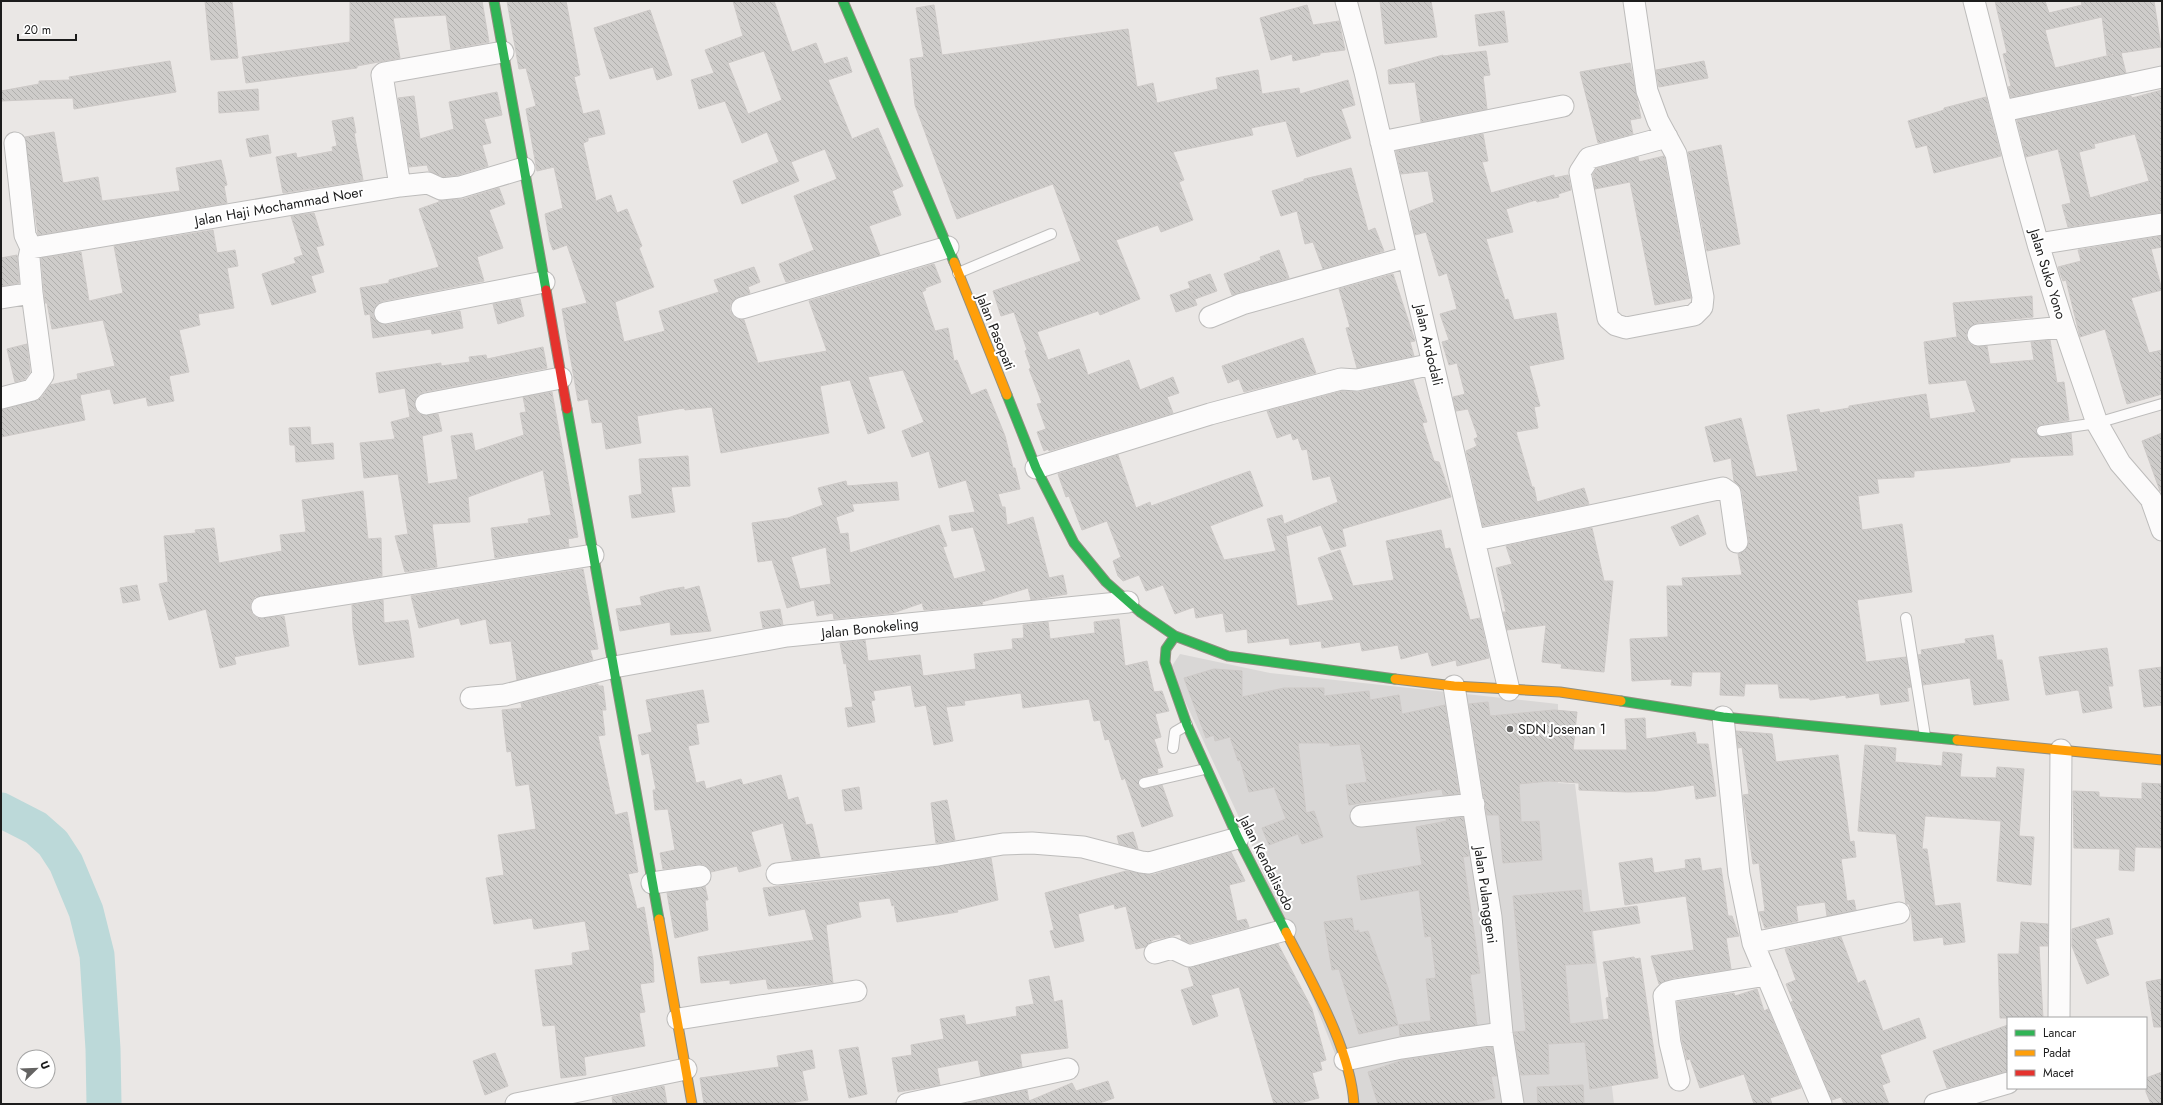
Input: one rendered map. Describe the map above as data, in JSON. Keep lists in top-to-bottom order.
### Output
{
  "streets": {
    "street": [
      "Jalan Haji Mochammad Noer",
      "Jalan Suko Yono",
      "Jalan Pasopati",
      "Jalan Ardodali",
      "Jalan Bonokeling",
      "Jalan Kendalisodo",
      "Jalan Pulanggeni"
    ]
  },
  "crossings": [
    ["Jalan Pasopati", "Jalan Ardodali"],
    ["Jalan Pasopati", "Jalan Bonokeling"],
    ["Jalan Pasopati", "Jalan Kendalisodo"],
    ["Jalan Pasopati", "Jalan Pulanggeni"]
  ],
  "places": ["SDN Josenan 1"],
  "legend": ["Lancar", "Padat", "Macet"],
  "scale_bar": "20 m",
  "north": "top right"
}
